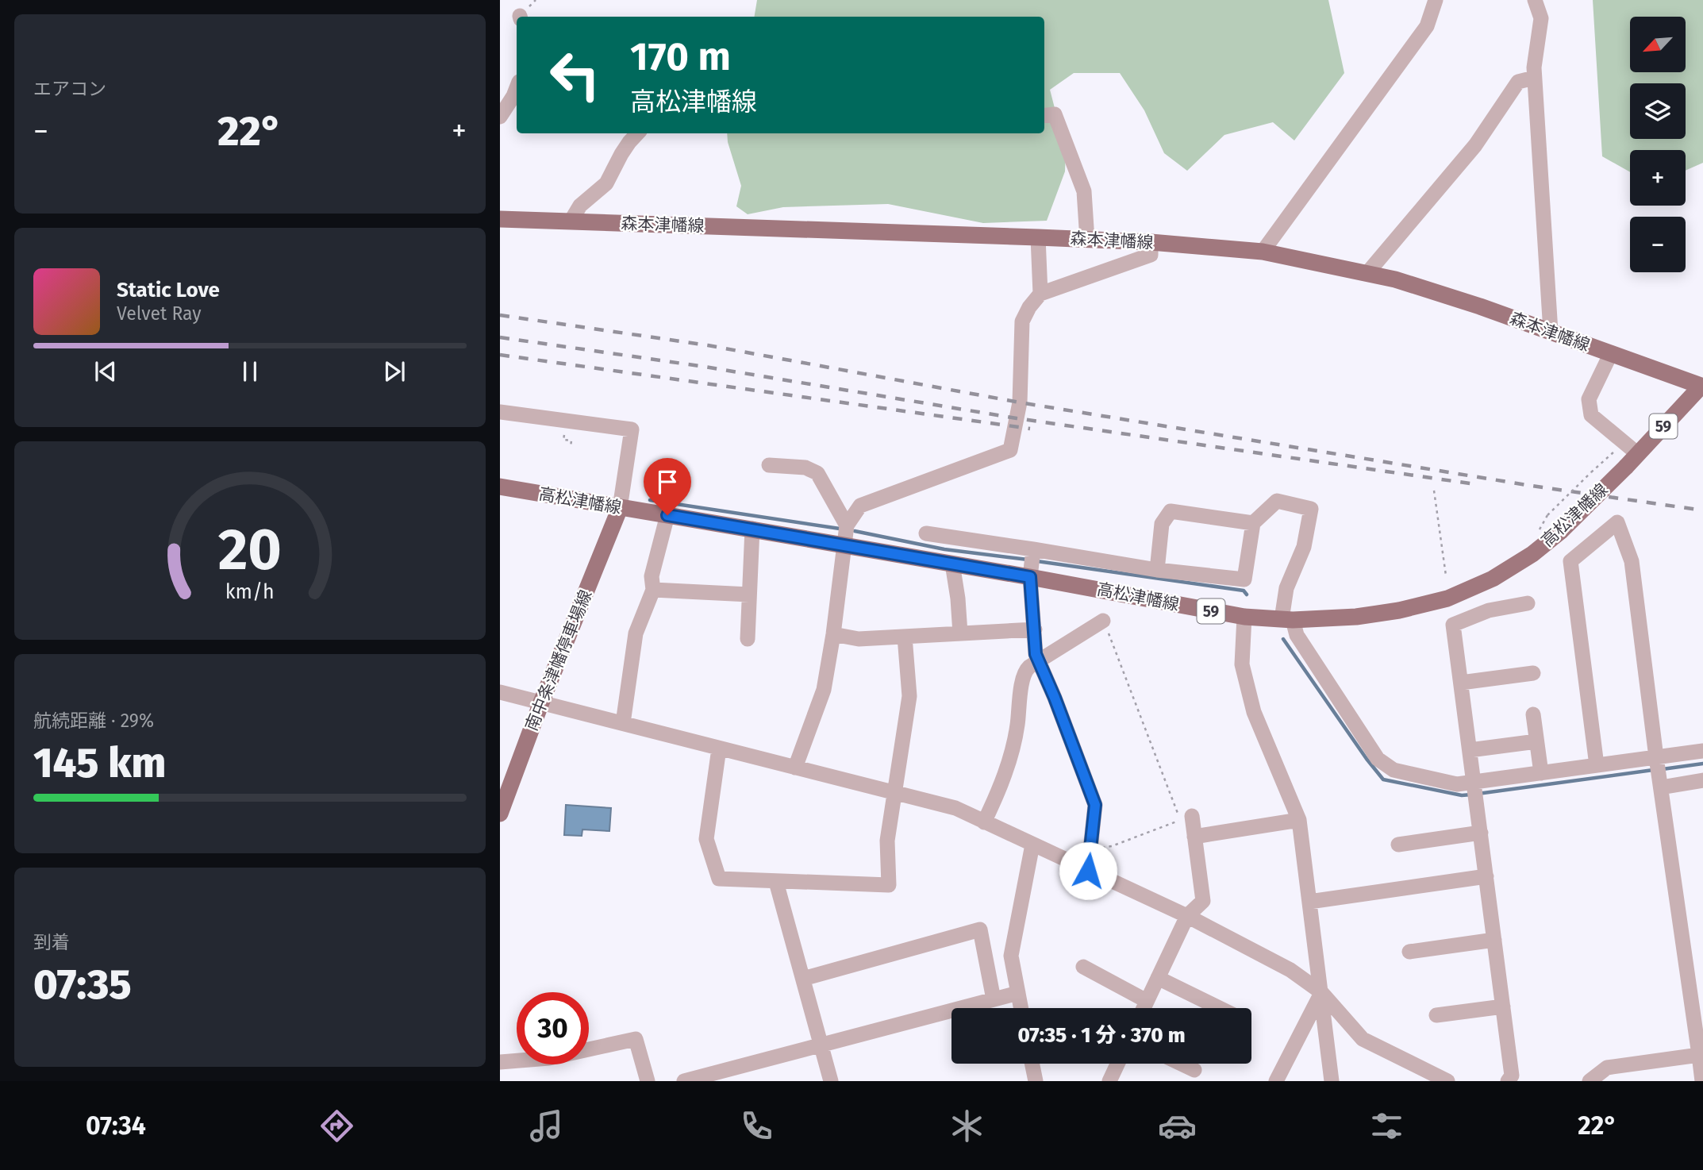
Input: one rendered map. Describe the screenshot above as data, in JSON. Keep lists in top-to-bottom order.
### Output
{
  "streets": {
    "main road": [
      "森本津幡線",
      "59",
      "高松津幡線",
      "南中条津幡停車場線"
    ]
  },
  "crossings": [
    ["森本津幡線", "高松津幡線"],
    ["高松津幡線", "南中条津幡停車場線"]
  ],
  "north": "bottom left",
  "page": {
    "tile": [
      "エアコン",
      ["航続距離 · 29%", "145 km"],
      ["到着", "07:35"]
    ],
    "map_buttons": ["+", "−"],
    "turn": ["170 m", "高松津幡線"],
    "heat": ["−", "22°", "+"],
    "song": ["Static Love", "Velvet Ray"],
    "limit": "30",
    "trip": "07:35 · 1 分 · 370 m",
    "tabs": ["07:34", "22°"],
    "gauge": ["20", "km/h"]
  }
}
